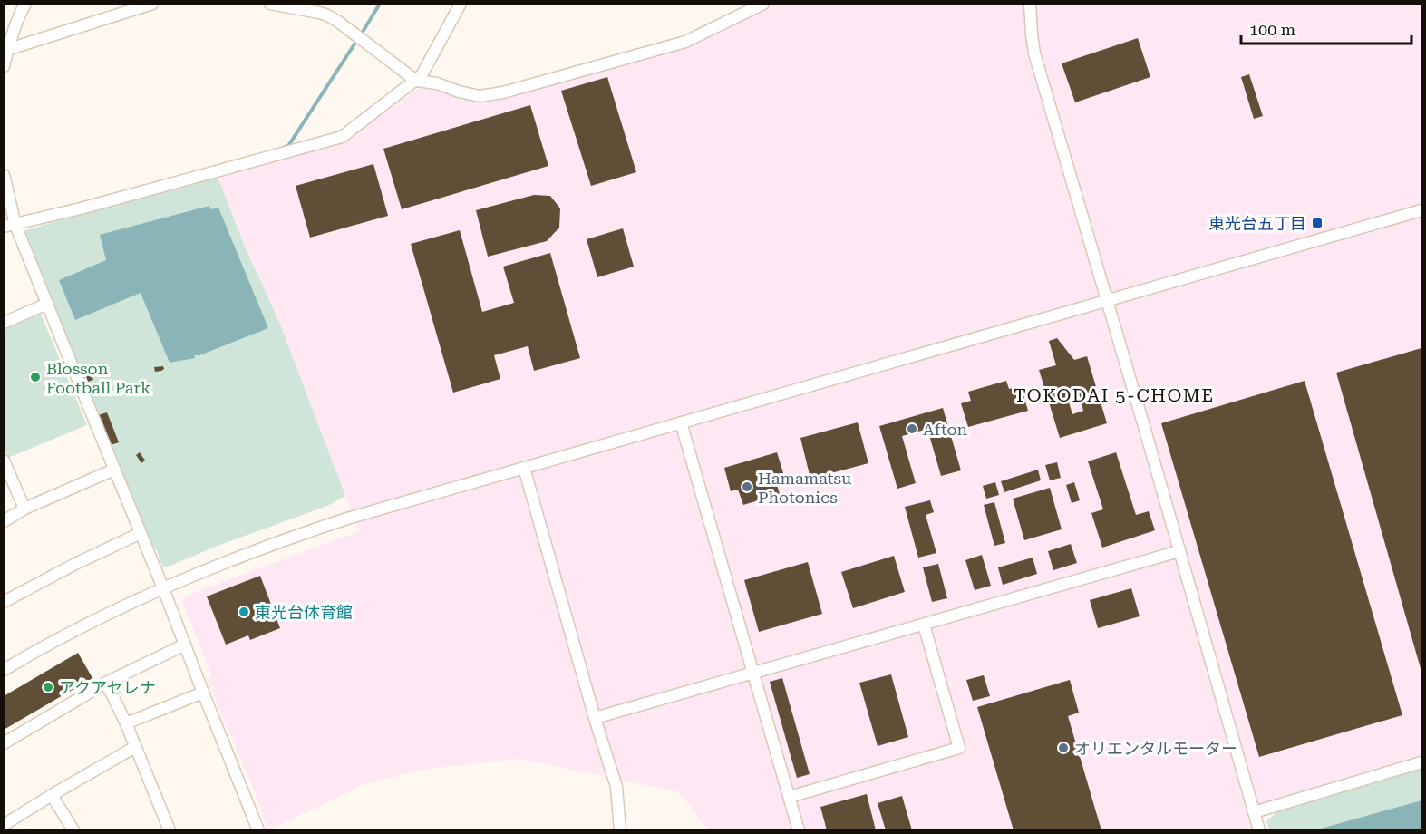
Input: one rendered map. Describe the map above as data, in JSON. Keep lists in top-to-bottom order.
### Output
{
  "districts": ["TOKODAI 5-CHOME"],
  "places": {
    "transit": ["東光台五丁目"],
    "other": [
      "Blosson Football Park",
      "Afton",
      "Hamamatsu Photonics",
      "東光台体育館",
      "アクアセレナ",
      "オリエンタルモーター"
    ]
  },
  "scale_bar": "100 m"
}
